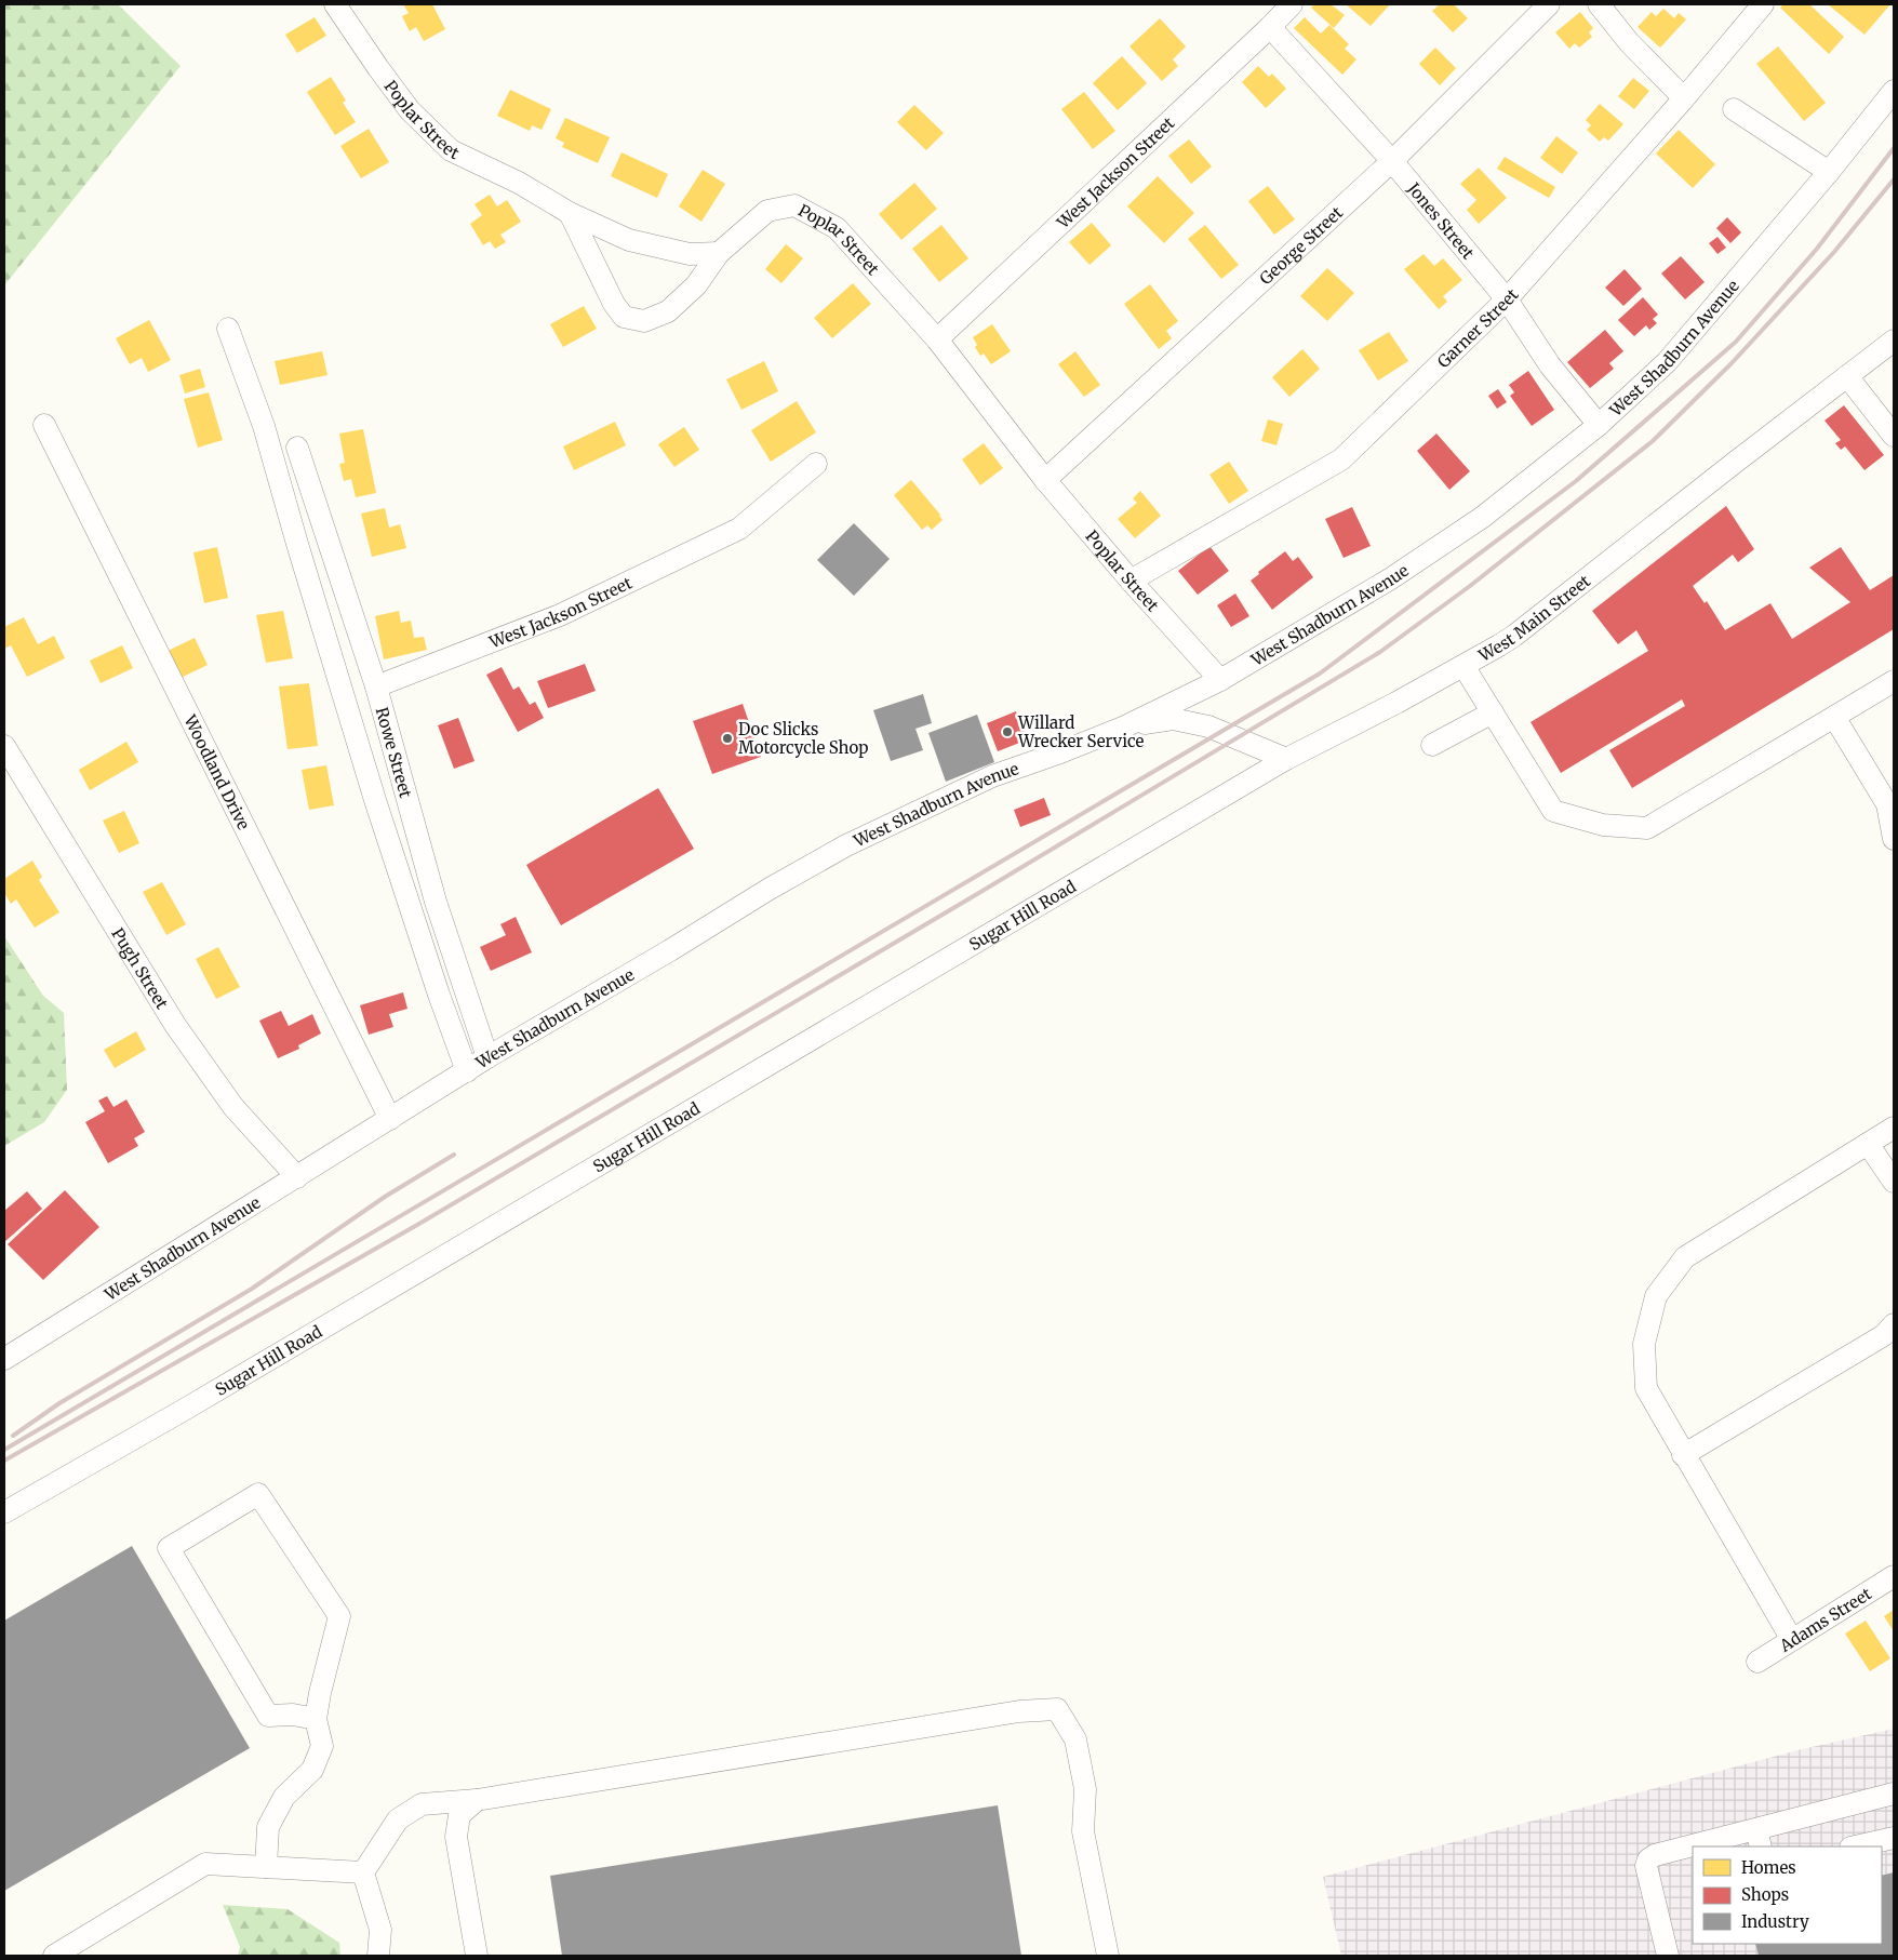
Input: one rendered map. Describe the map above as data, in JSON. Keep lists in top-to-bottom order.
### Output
{
  "streets": {
    "street": [
      "Poplar Street",
      "West Jackson Street",
      "Jones Street",
      "George Street",
      "Garner Street",
      "West Shadburn Avenue",
      "West Main Street",
      "Rowe Street",
      "Woodland Drive",
      "Sugar Hill Road",
      "Pugh Street",
      "Adams Street"
    ]
  },
  "crossings": [
    ["Poplar Street", "West Jackson Street"],
    ["Poplar Street", "George Street"],
    ["Poplar Street", "Garner Street"],
    ["Poplar Street", "West Shadburn Avenue"],
    ["West Jackson Street", "Jones Street"],
    ["West Jackson Street", "Rowe Street"],
    ["Jones Street", "George Street"],
    ["Jones Street", "Garner Street"],
    ["Jones Street", "West Shadburn Avenue"],
    ["West Shadburn Avenue", "Rowe Street"],
    ["West Shadburn Avenue", "Woodland Drive"],
    ["West Shadburn Avenue", "Pugh Street"],
    ["West Main Street", "Sugar Hill Road"]
  ],
  "places": ["Willard Wrecker Service", "Doc Slicks Motorcycle Shop"],
  "legend": ["Homes", "Shops", "Industry"]
}
